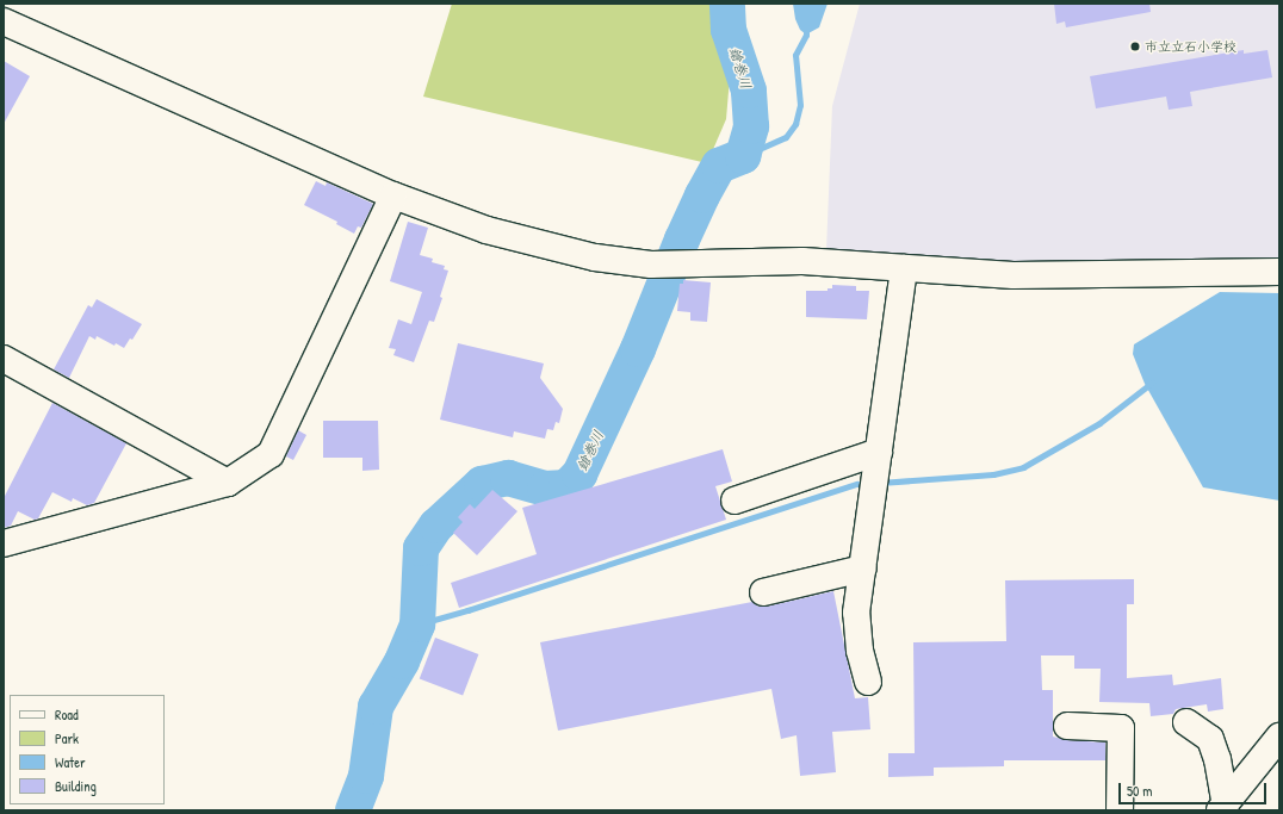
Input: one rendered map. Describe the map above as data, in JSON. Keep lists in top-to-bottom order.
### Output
{
  "water": ["鎗巻川"],
  "places": ["市立立石小学校"],
  "legend": [
    "Road",
    "Park",
    "Water",
    "Building"
  ],
  "scale_bar": "50 m"
}
